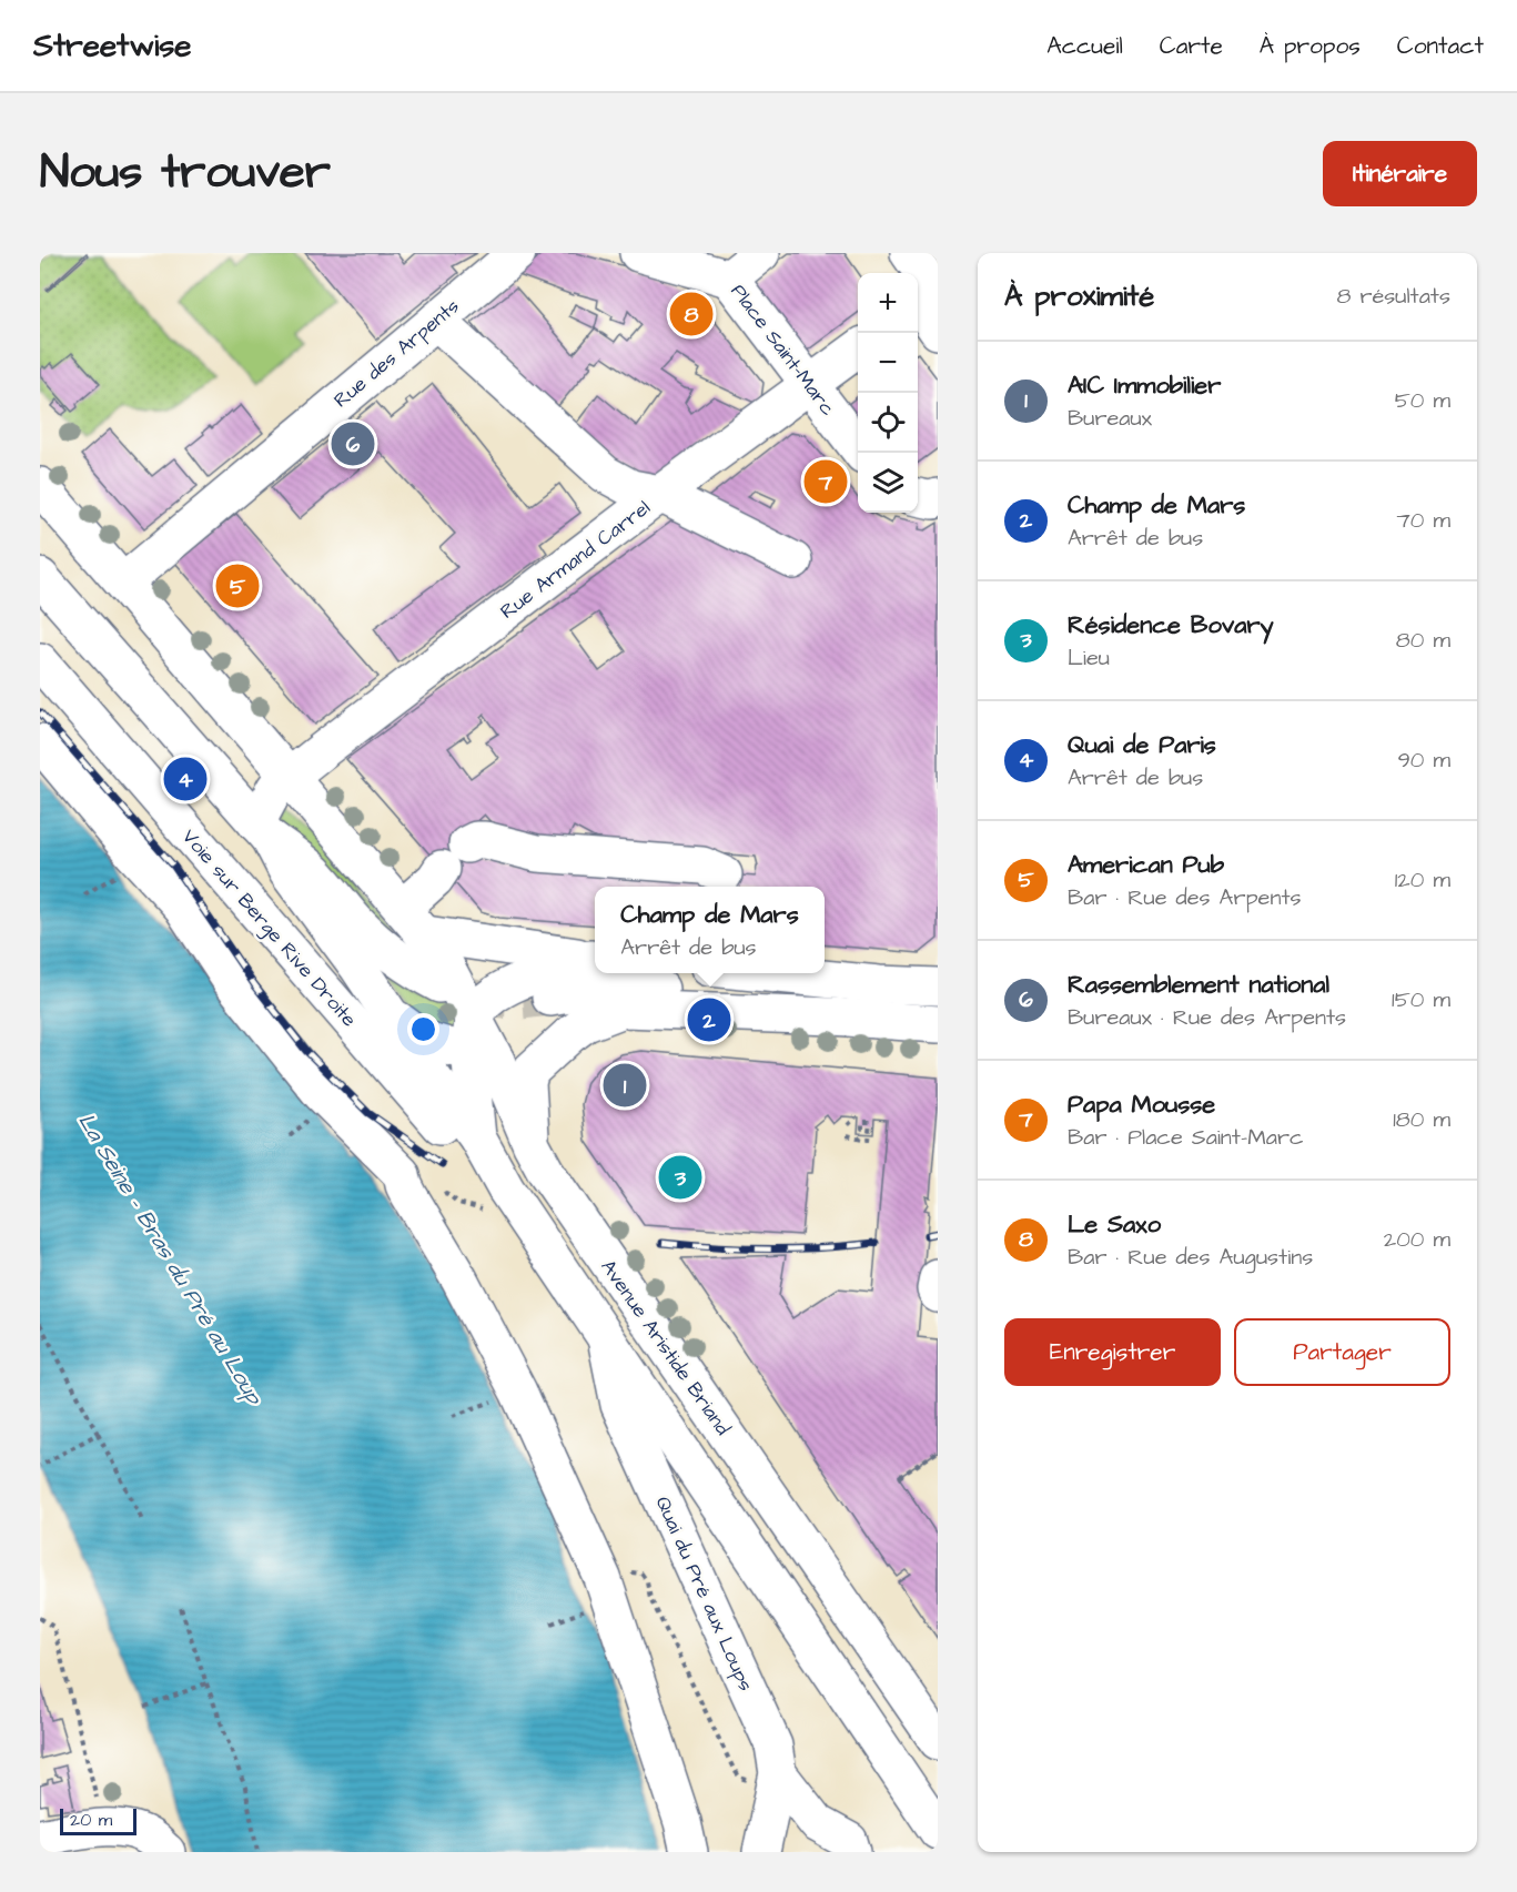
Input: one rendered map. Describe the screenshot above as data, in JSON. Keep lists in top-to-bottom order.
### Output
{
  "streets": {
    "street": [
      "Place Saint-Marc",
      "Rue des Arpents",
      "Rue Armand Carrel",
      "Voie sur Berge Rive Droite",
      "Avenue Aristide Briand",
      "Quai du Pré aux Loups"
    ]
  },
  "crossings": [
    ["Place Saint-Marc", "Rue Armand Carrel"],
    ["Rue des Arpents", "Avenue Aristide Briand"],
    ["Rue Armand Carrel", "Avenue Aristide Briand"]
  ],
  "water": ["La Seine - Bras du Pré au Loup"],
  "scale_bar": "20 m",
  "page": {
    "header": "Streetwise",
    "nav": [
      "Accueil",
      "Carte",
      "À propos",
      "Contact"
    ],
    "title": "Nous trouver",
    "buttons": [
      "Itinéraire",
      ["Enregistrer", "Partager"]
    ],
    "heading": ["À proximité", "8 résultats"],
    "map_buttons": ["+", "−"],
    "pins": [
      "8",
      "6",
      "7",
      "5",
      "4",
      "2",
      "1",
      "3"
    ],
    "list": [
      {
        "mark": "1",
        "name": "AIC Immobilier",
        "note": "Bureaux",
        "value": "50 m"
      },
      {
        "mark": "2",
        "name": "Champ de Mars",
        "note": "Arrêt de bus",
        "value": "70 m"
      },
      {
        "mark": "3",
        "name": "Résidence Bovary",
        "note": "Lieu",
        "value": "80 m"
      },
      {
        "mark": "4",
        "name": "Quai de Paris",
        "note": "Arrêt de bus",
        "value": "90 m"
      },
      {
        "mark": "5",
        "name": "American Pub",
        "note": "Bar · Rue des Arpents",
        "value": "120 m"
      },
      {
        "mark": "6",
        "name": "Rassemblement national",
        "note": "Bureaux · Rue des Arpents",
        "value": "150 m"
      },
      {
        "mark": "7",
        "name": "Papa Mousse",
        "note": "Bar · Place Saint-Marc",
        "value": "180 m"
      },
      {
        "mark": "8",
        "name": "Le Saxo",
        "note": "Bar · Rue des Augustins",
        "value": "200 m"
      }
    ],
    "popup": ["Champ de Mars", "Arrêt de bus"],
    "scale": "20 m"
  }
}
